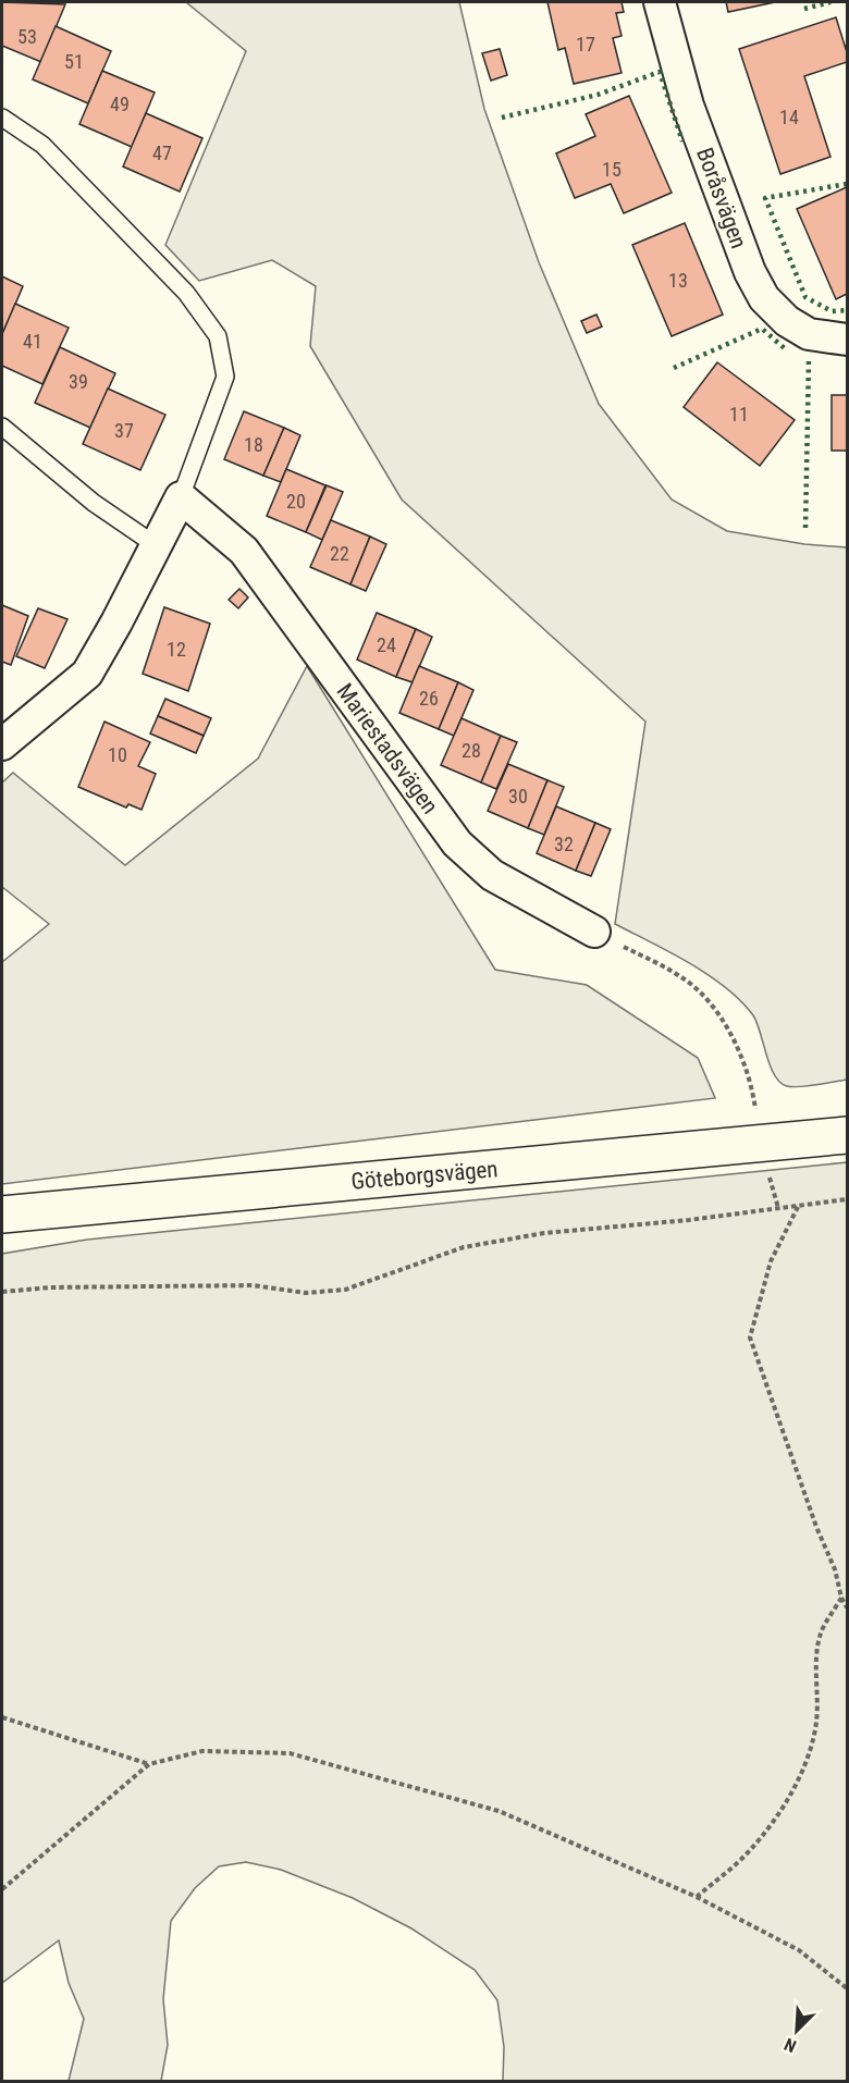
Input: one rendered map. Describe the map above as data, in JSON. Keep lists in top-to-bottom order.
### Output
{
  "streets": {
    "street": ["Boråsvägen", "Mariestadsvägen", "Göteborgsvägen"]
  },
  "house_numbers": [
    "53",
    "17",
    "51",
    "49",
    "14",
    "47",
    "15",
    "13",
    "41",
    "39",
    "11",
    "37",
    "18",
    "20",
    "22",
    "24",
    "12",
    "26",
    "28",
    "10",
    "30",
    "32"
  ],
  "north": "bottom left"
}
